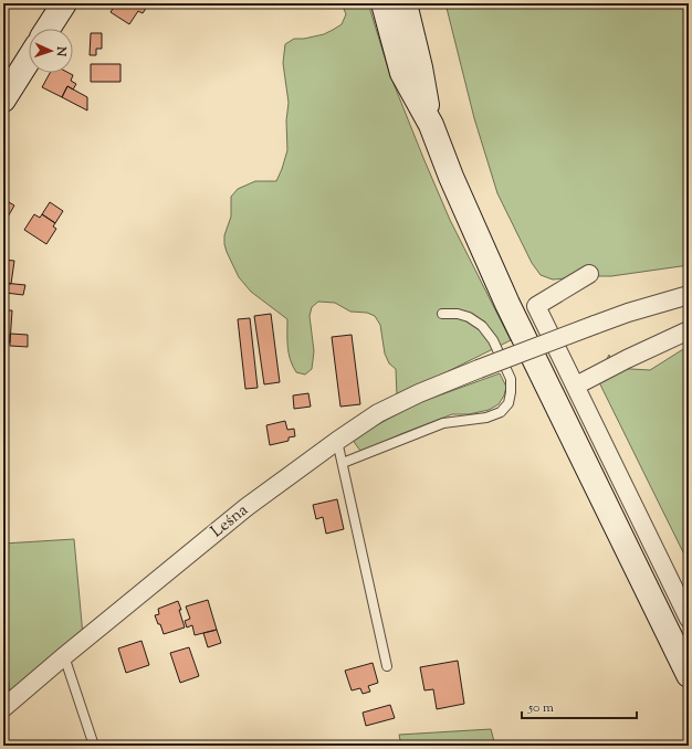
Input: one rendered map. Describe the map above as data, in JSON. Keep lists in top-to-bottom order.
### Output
{
  "streets": {
    "street": ["Leśna"]
  },
  "scale_bar": "50 m",
  "north": "right"
}
